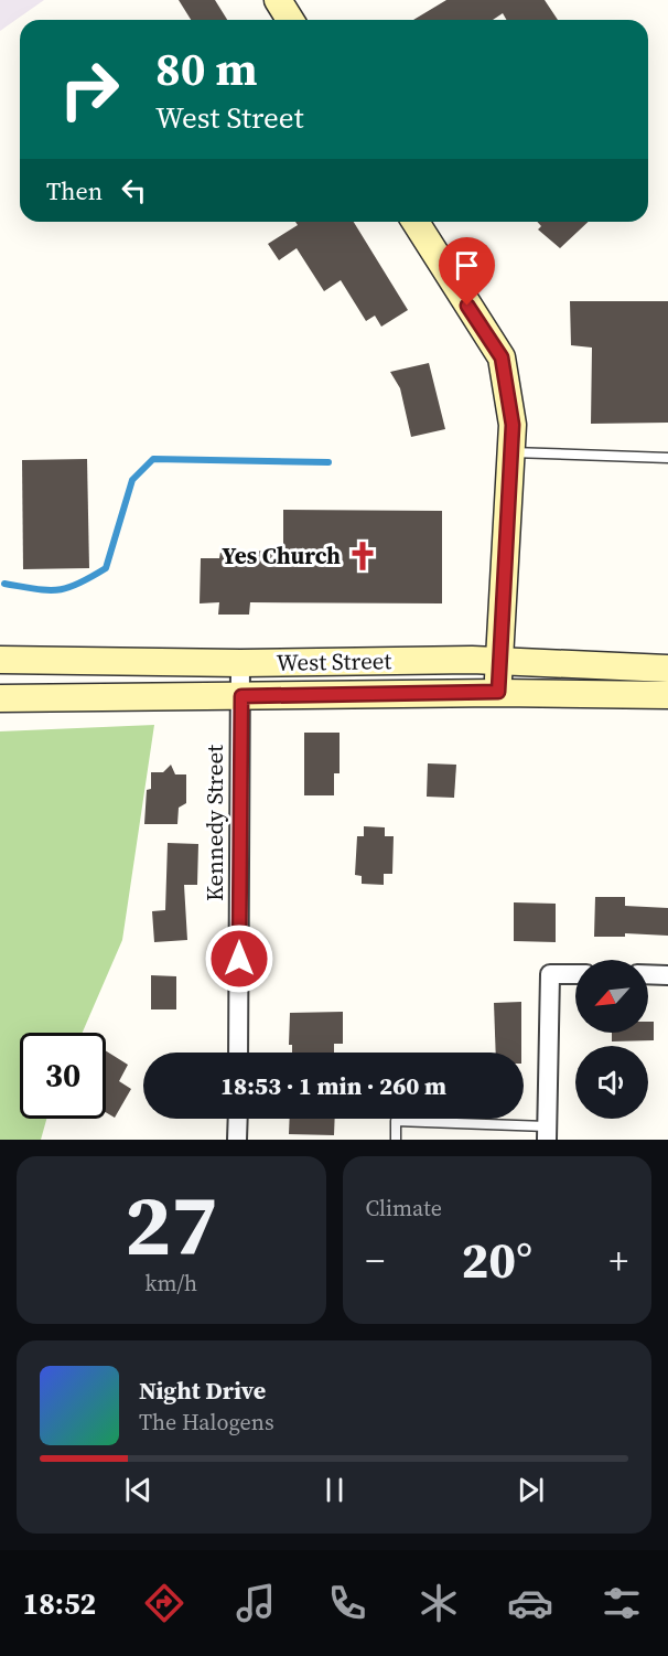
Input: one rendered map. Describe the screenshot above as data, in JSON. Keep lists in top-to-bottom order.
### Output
{
  "streets": {
    "main road": ["West Street"],
    "street": ["Kennedy Street"]
  },
  "crossings": [
    ["West Street", "Kennedy Street"]
  ],
  "places": {
    "church": ["Yes Church"]
  },
  "north": "bottom left",
  "page": {
    "turn": ["80 m", "West Street"],
    "then": "Then",
    "limit": "30",
    "trip": "18:53 · 1 min · 260 m",
    "tile": [
      ["27", "km/h"],
      "Climate"
    ],
    "heat": ["−", "20°", "+"],
    "song": ["Night Drive", "The Halogens"],
    "tabs": "18:52"
  }
}
